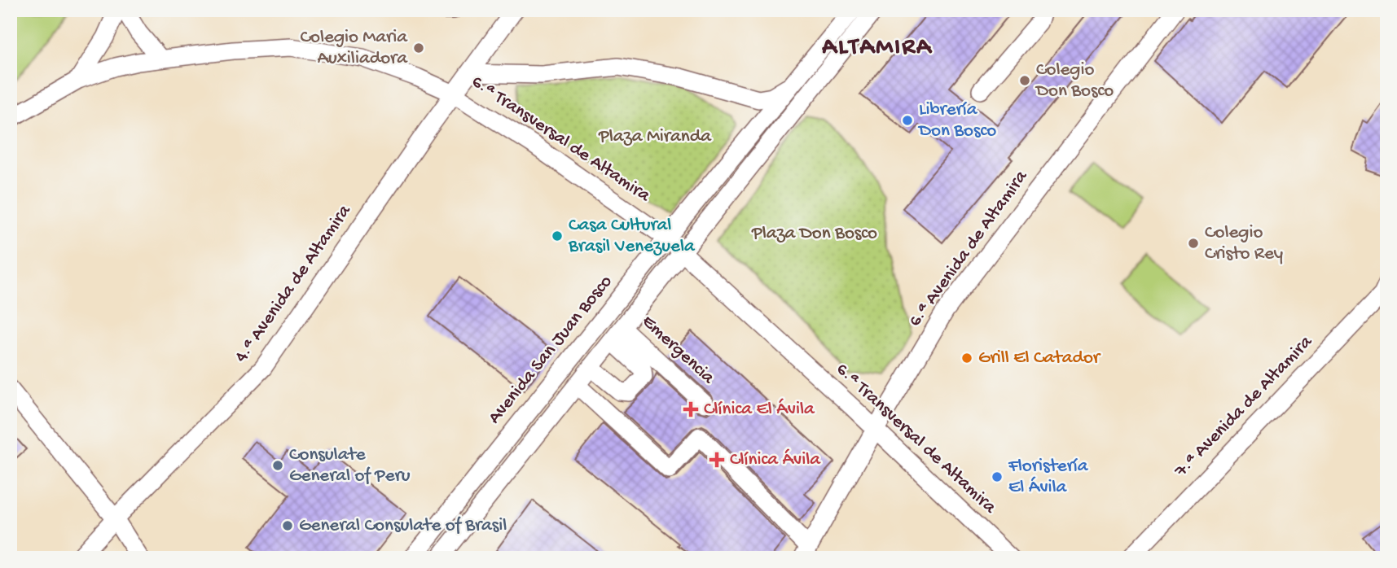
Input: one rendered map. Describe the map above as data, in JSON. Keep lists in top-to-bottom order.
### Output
{
  "streets": {
    "street": [
      "6.ª Transversal de Altamira",
      "6.ª Avenida de Altamira",
      "4.ª Avenida de Altamira",
      "Avenida San Juan Bosco",
      "Emergencia",
      "7.ª Avenida de Altamira"
    ]
  },
  "crossings": [
    ["6.ª Transversal de Altamira", "6.ª Avenida de Altamira"],
    ["6.ª Transversal de Altamira", "4.ª Avenida de Altamira"],
    ["6.ª Transversal de Altamira", "Avenida San Juan Bosco"]
  ],
  "districts": ["ALTAMIRA"],
  "parks": ["Plaza Miranda", "Plaza Don Bosco"],
  "places": {
    "other": [
      "Colegio Maria Auxiliadora",
      "Colegio Don Bosco",
      "Librería Don Bosco",
      "Casa Cultural Brasil Venezuela",
      "Colegio Cristo Rey",
      "Grill El Catador",
      "Consulate General of Peru",
      "Floristería El Ávila",
      "General Consulate of Brasil"
    ],
    "health": ["Clínica El Ávila", "Clínica Ávila"]
  }
}
